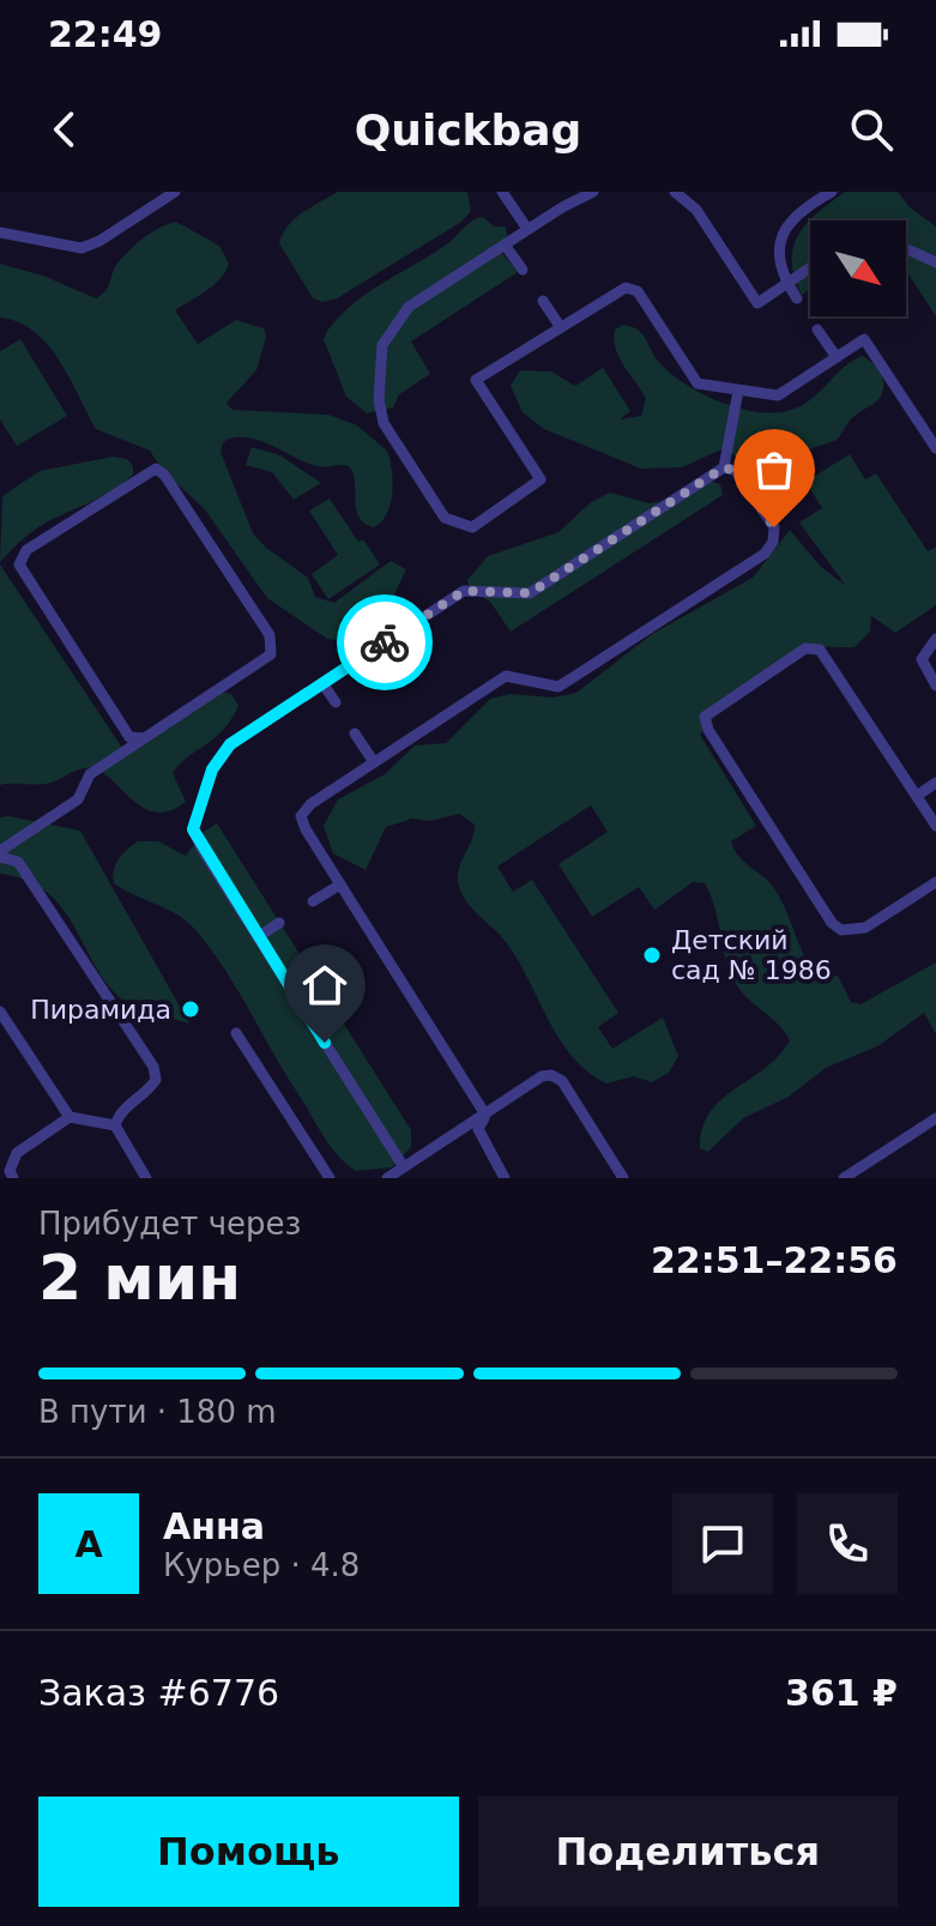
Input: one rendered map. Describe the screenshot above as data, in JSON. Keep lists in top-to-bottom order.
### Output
{
  "places": ["Детский сад № 1986", "Пирамида"],
  "north": "bottom right",
  "page": {
    "status": "22:49",
    "header": "Quickbag",
    "heading": ["2 мин", "Прибудет через", "22:51–22:56"],
    "panel": [
      "Анна",
      "Курьер · 4.8",
      "Заказ #6776",
      "361 ₽"
    ],
    "bar": "В пути · 180 m",
    "round": "А",
    "buttons": ["Помощь", "Поделиться"]
  }
}
